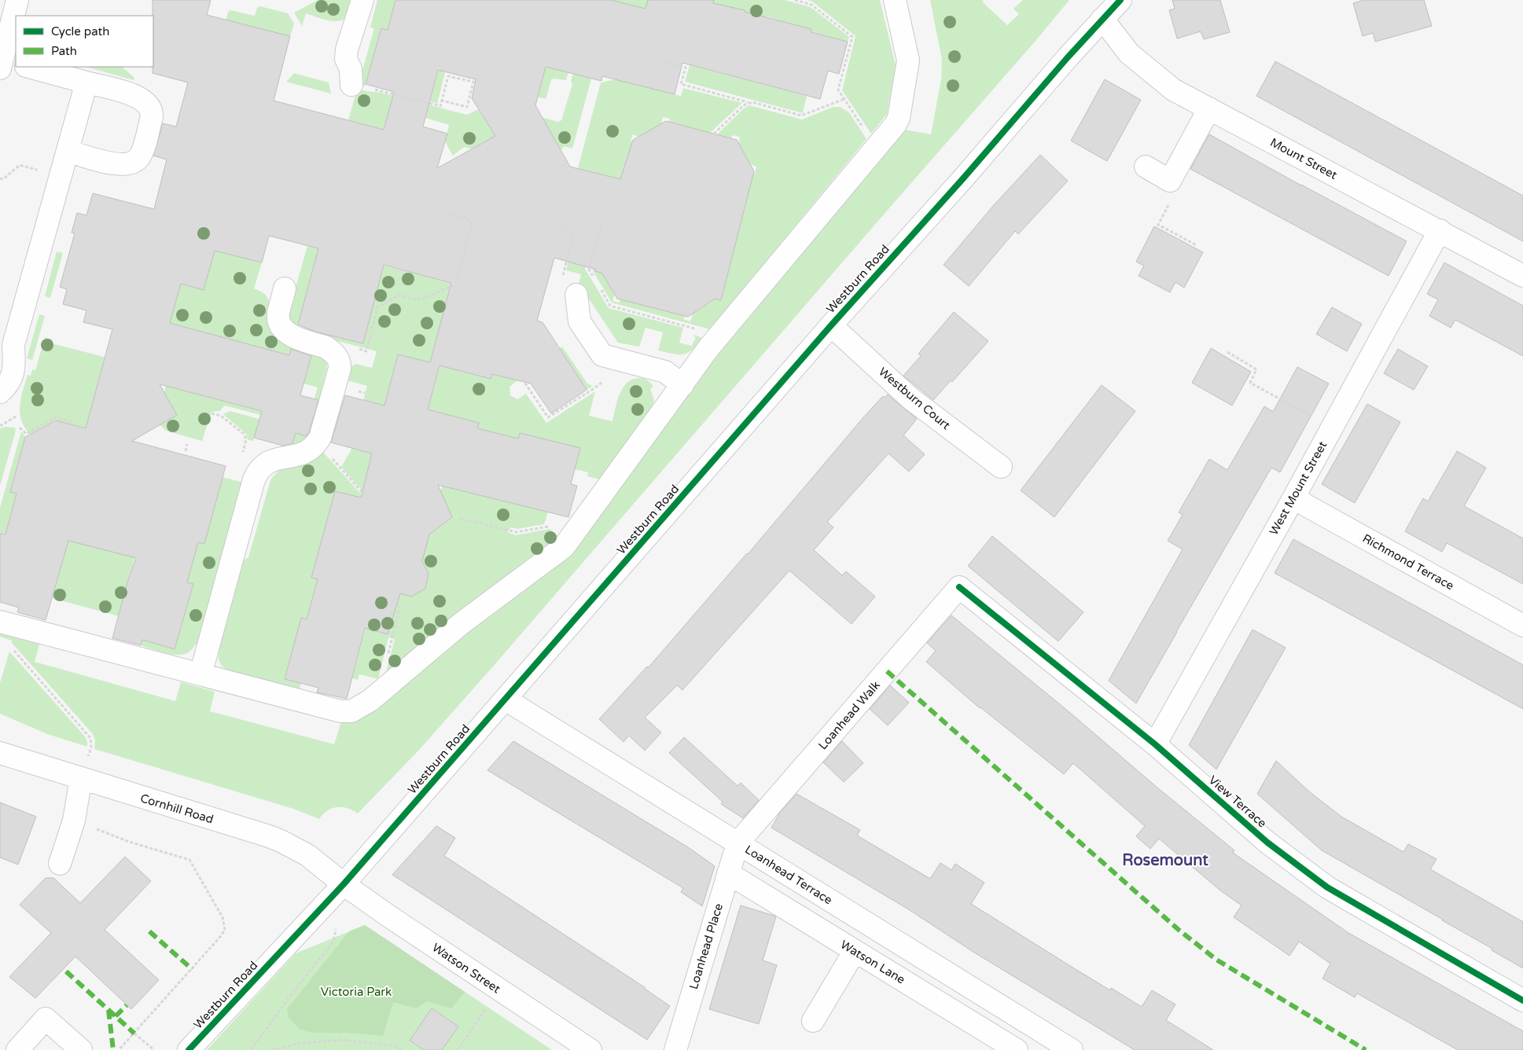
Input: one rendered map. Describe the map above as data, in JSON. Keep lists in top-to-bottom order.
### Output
{
  "streets": {
    "street": [
      "Mount Street",
      "Westburn Road",
      "Westburn Court",
      "West Mount Street",
      "Richmond Terrace",
      "Loanhead Walk",
      "View Terrace",
      "Cornhill Road",
      "Loanhead Terrace",
      "Loanhead Place",
      "Watson Lane",
      "Watson Street"
    ]
  },
  "crossings": [
    ["Mount Street", "Westburn Road"],
    ["Mount Street", "West Mount Street"],
    ["Westburn Road", "Westburn Court"],
    ["Westburn Road", "Cornhill Road"],
    ["Westburn Road", "Loanhead Terrace"],
    ["Westburn Road", "Watson Street"],
    ["West Mount Street", "Richmond Terrace"],
    ["West Mount Street", "View Terrace"],
    ["Loanhead Walk", "View Terrace"],
    ["Loanhead Walk", "Loanhead Terrace"],
    ["Loanhead Walk", "Loanhead Place"],
    ["Cornhill Road", "Watson Street"],
    ["Loanhead Terrace", "Loanhead Place"],
    ["Loanhead Place", "Watson Lane"]
  ],
  "districts": ["Rosemount"],
  "parks": ["Victoria Park"],
  "legend": ["Cycle path", "Path"]
}
